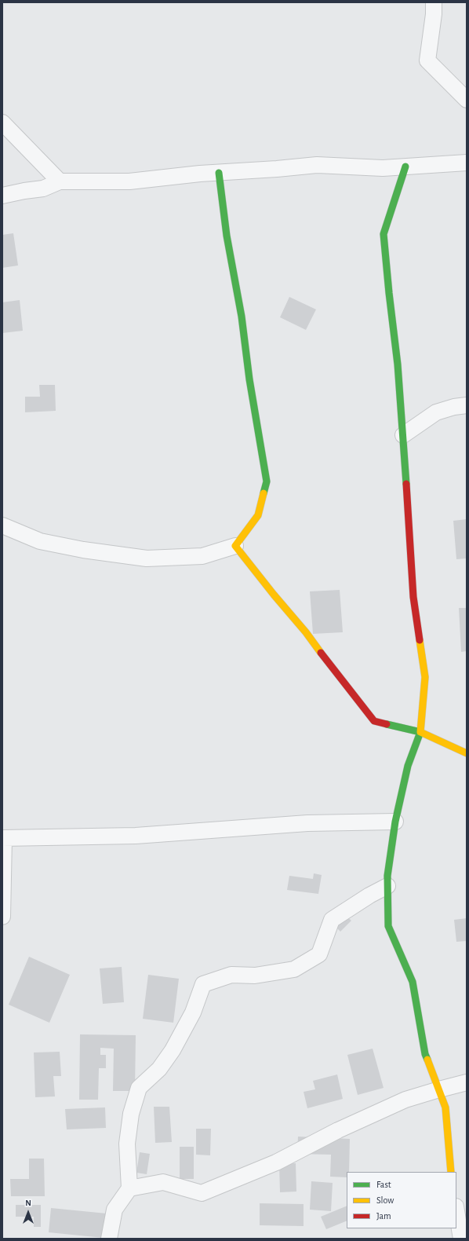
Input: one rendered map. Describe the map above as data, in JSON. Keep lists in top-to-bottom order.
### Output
{
  "legend": ["Fast", "Slow", "Jam"],
  "north": "top"
}
